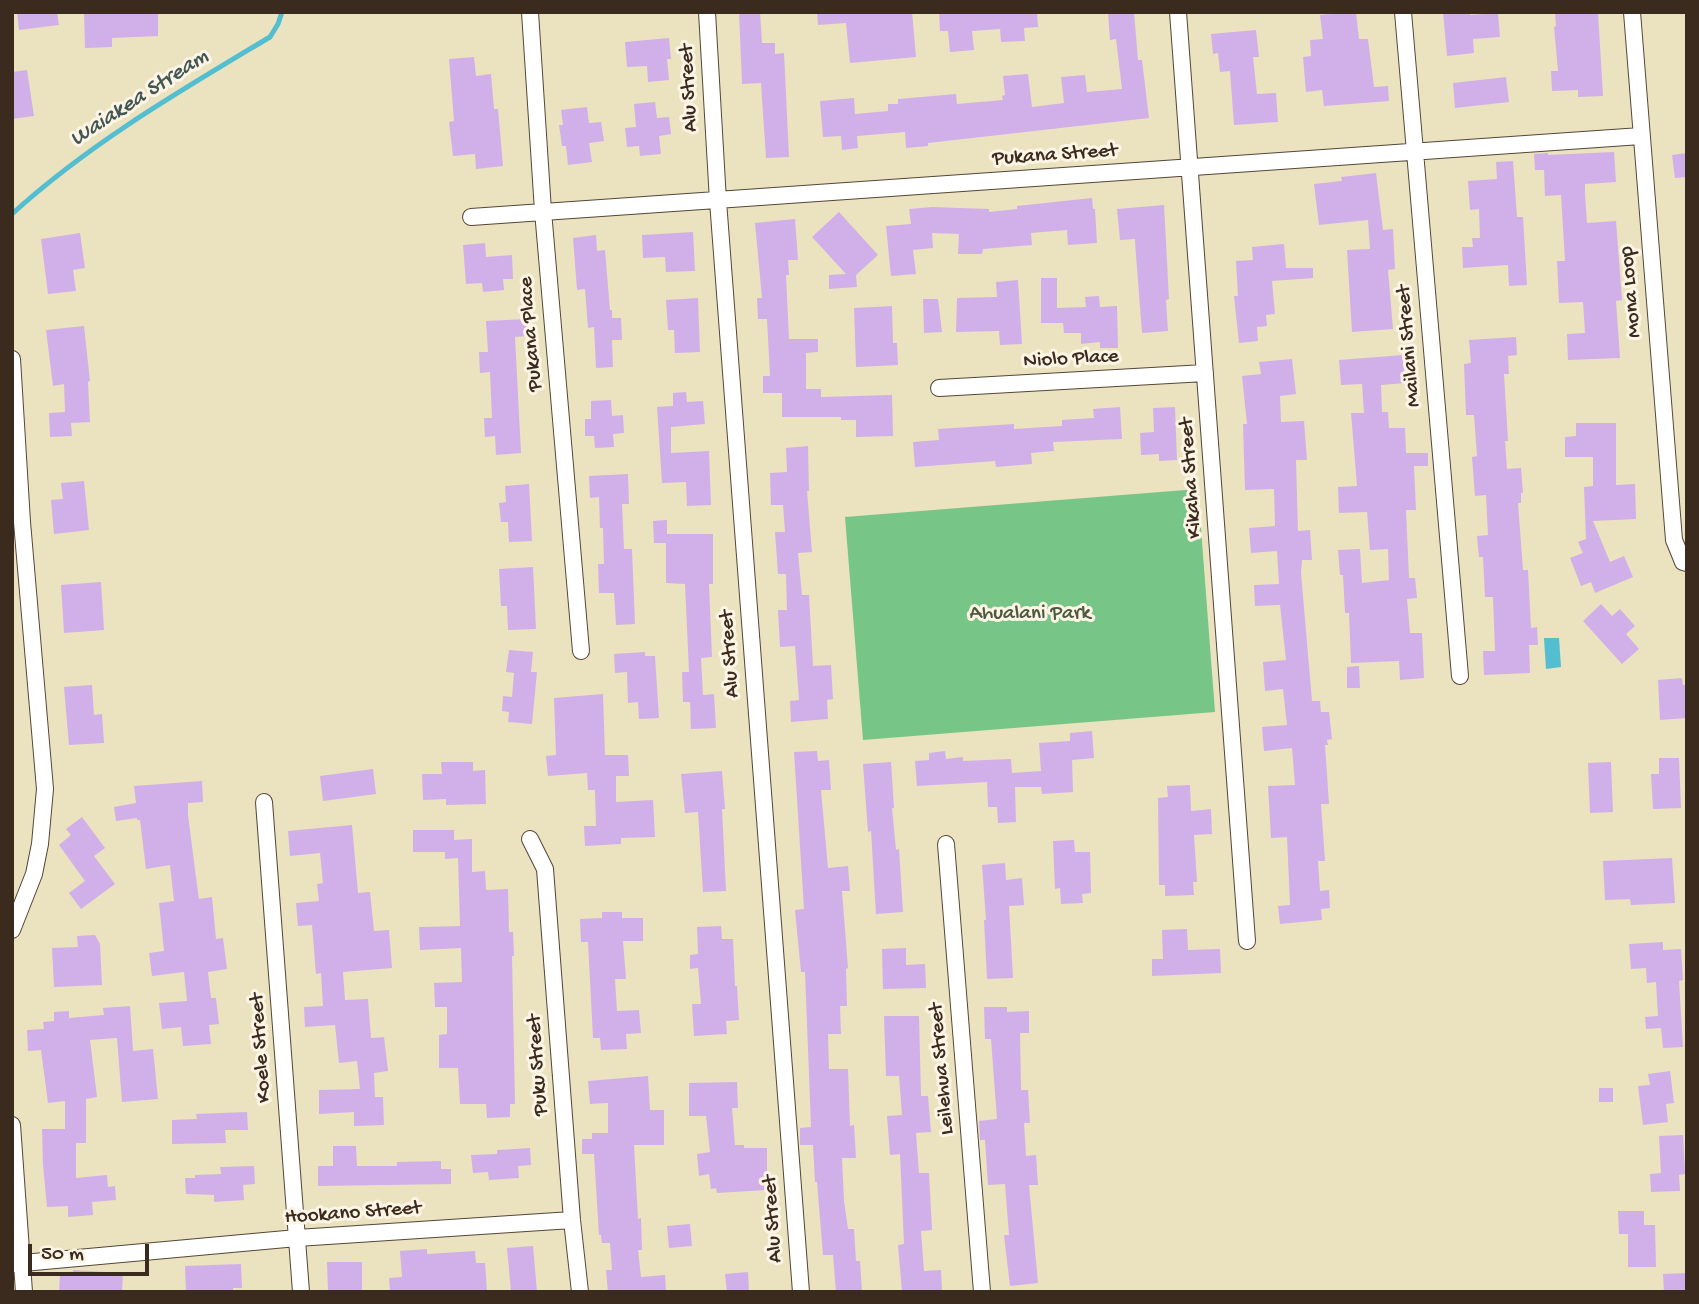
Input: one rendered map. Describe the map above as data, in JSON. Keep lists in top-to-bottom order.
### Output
{
  "streets": {
    "street": [
      "Alu Street",
      "Pukana Street",
      "Mona Loop",
      "Pukana Place",
      "Mailani Street",
      "Niolo Place",
      "Kikaha Street",
      "Koele Street",
      "Puku Street",
      "Leilehua Street",
      "Hookano Street"
    ]
  },
  "crossings": [
    ["Alu Street", "Pukana Street"],
    ["Pukana Street", "Mona Loop"],
    ["Pukana Street", "Pukana Place"],
    ["Pukana Street", "Mailani Street"],
    ["Pukana Street", "Kikaha Street"],
    ["Niolo Place", "Kikaha Street"],
    ["Koele Street", "Hookano Street"],
    ["Puku Street", "Hookano Street"]
  ],
  "water": ["Waiakea Stream"],
  "parks": ["Ahualani Park"],
  "scale_bar": "50 m"
}
